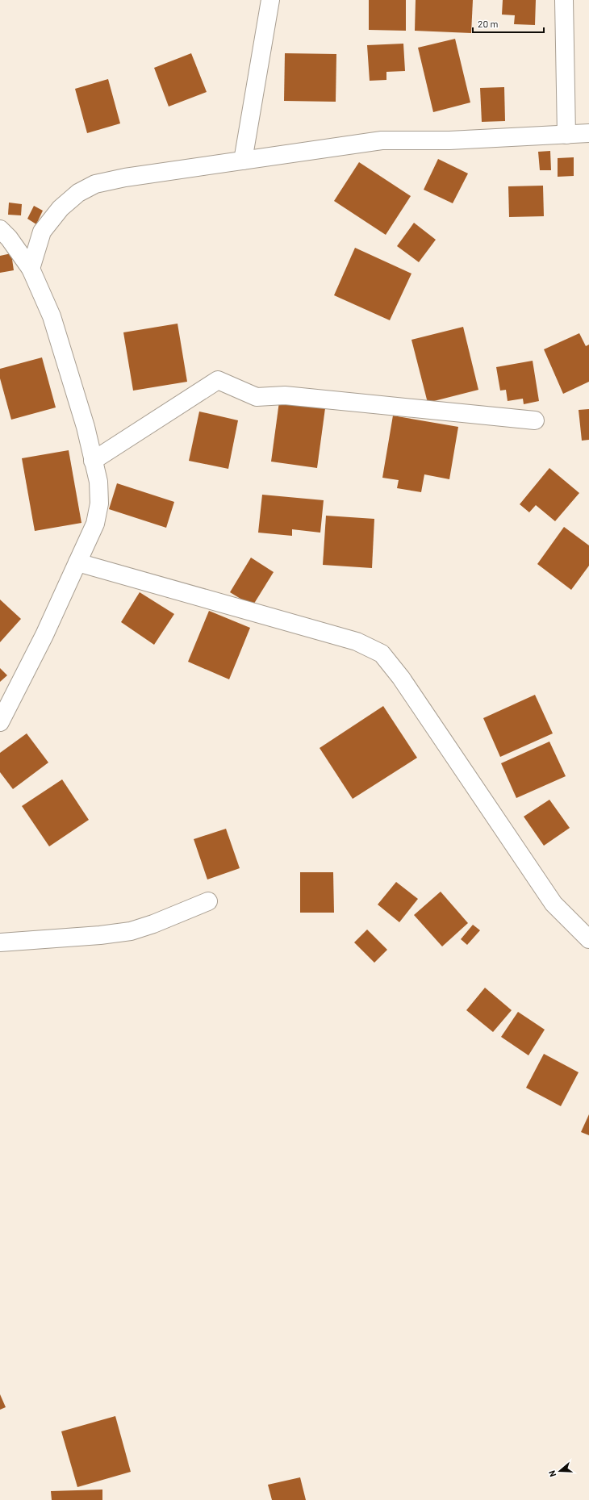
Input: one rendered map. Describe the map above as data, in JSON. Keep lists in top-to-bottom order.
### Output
{
  "scale_bar": "20 m",
  "north": "left"
}
